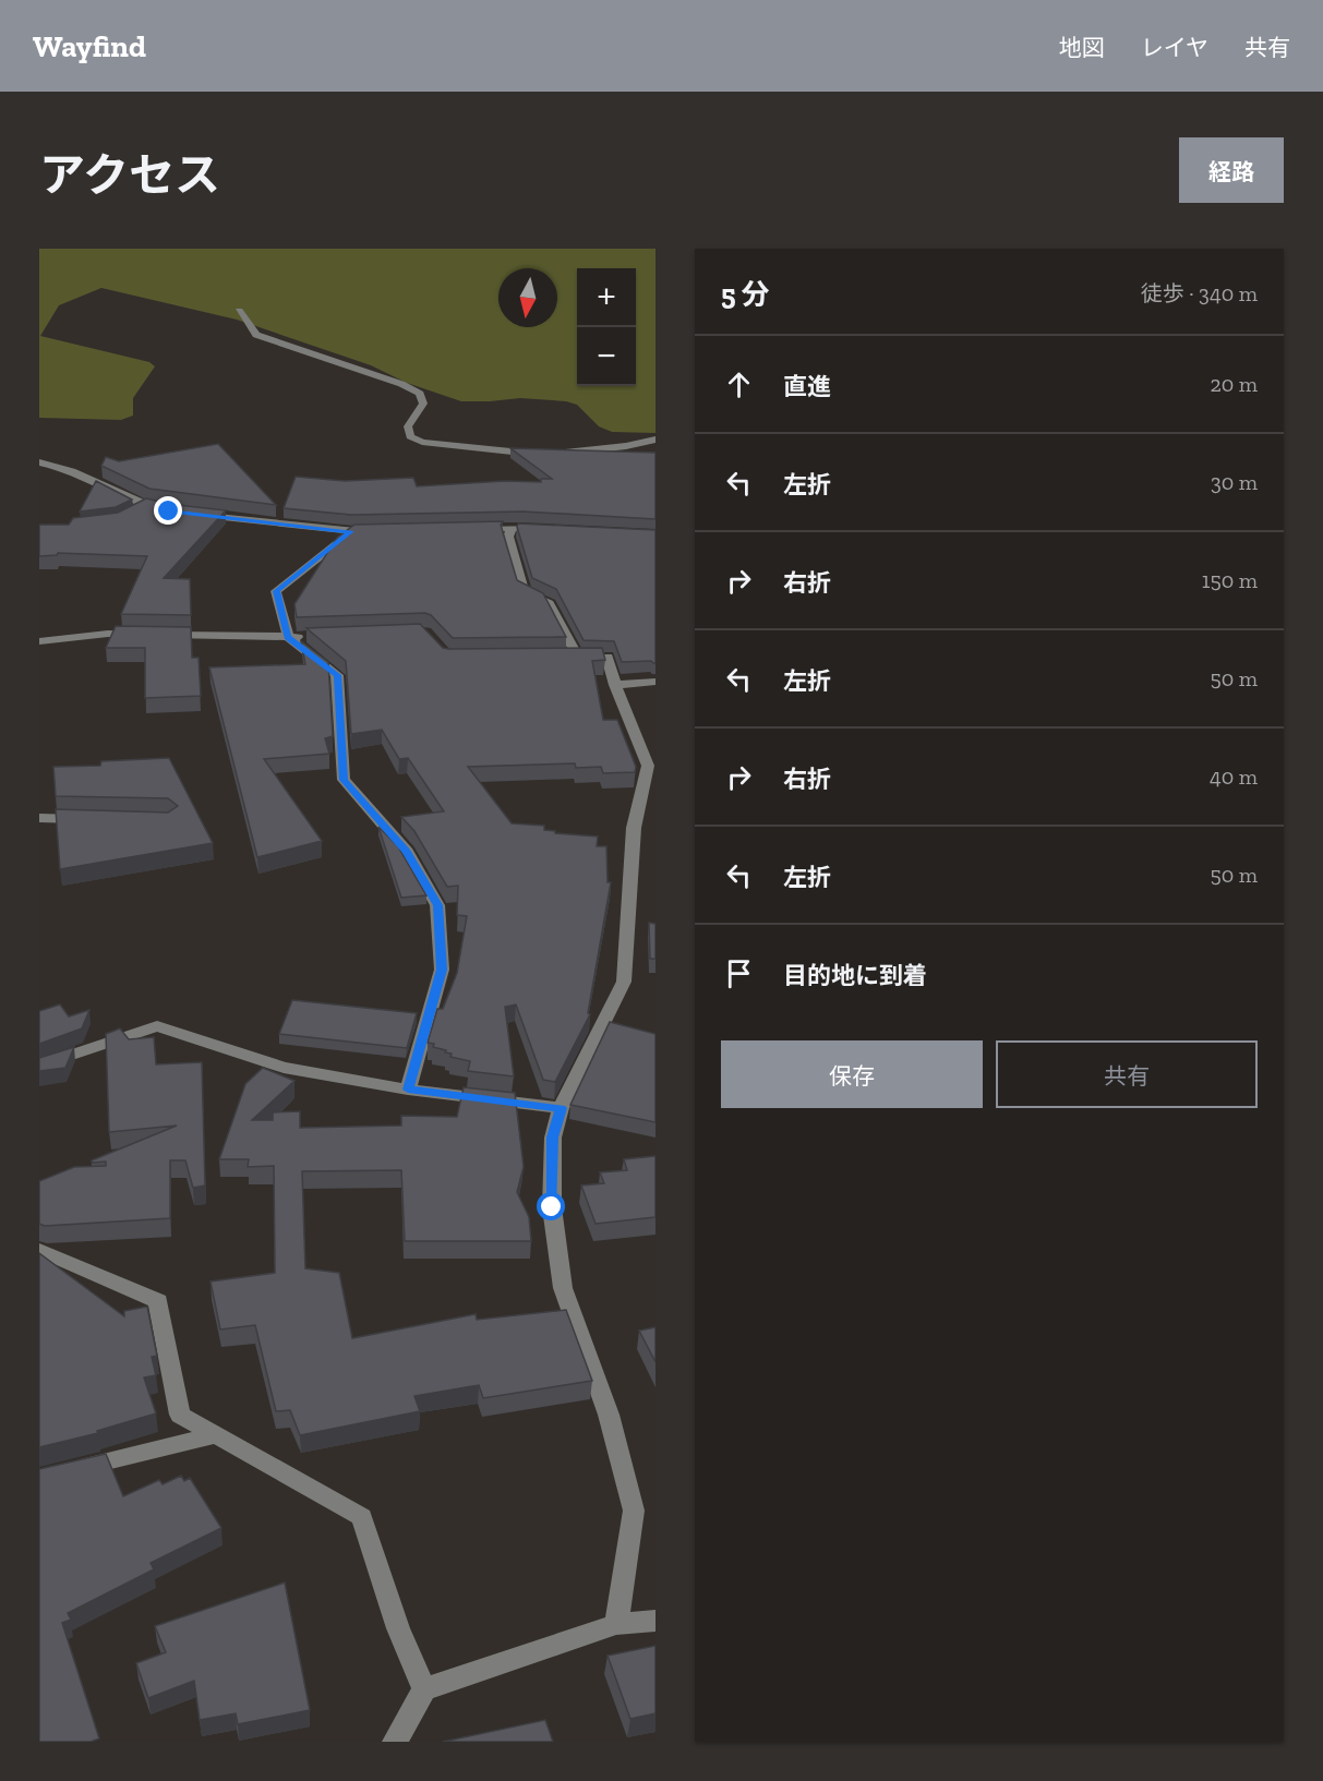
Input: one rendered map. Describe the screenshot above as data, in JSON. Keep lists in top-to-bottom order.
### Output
{
  "north": "bottom",
  "page": {
    "header": "Wayfind",
    "nav": ["地図", "レイヤ", "共有"],
    "title": "アクセス",
    "buttons": [
      "経路",
      ["保存", "共有"]
    ],
    "heading": ["5 分", "徒歩 · 340 m"],
    "map_buttons": ["+", "−"],
    "list": [
      ["直進", "20 m"],
      ["左折", "30 m"],
      ["右折", "150 m"],
      ["左折", "50 m"],
      ["右折", "40 m"],
      ["左折", "50 m"],
      "目的地に到着"
    ]
  }
}
